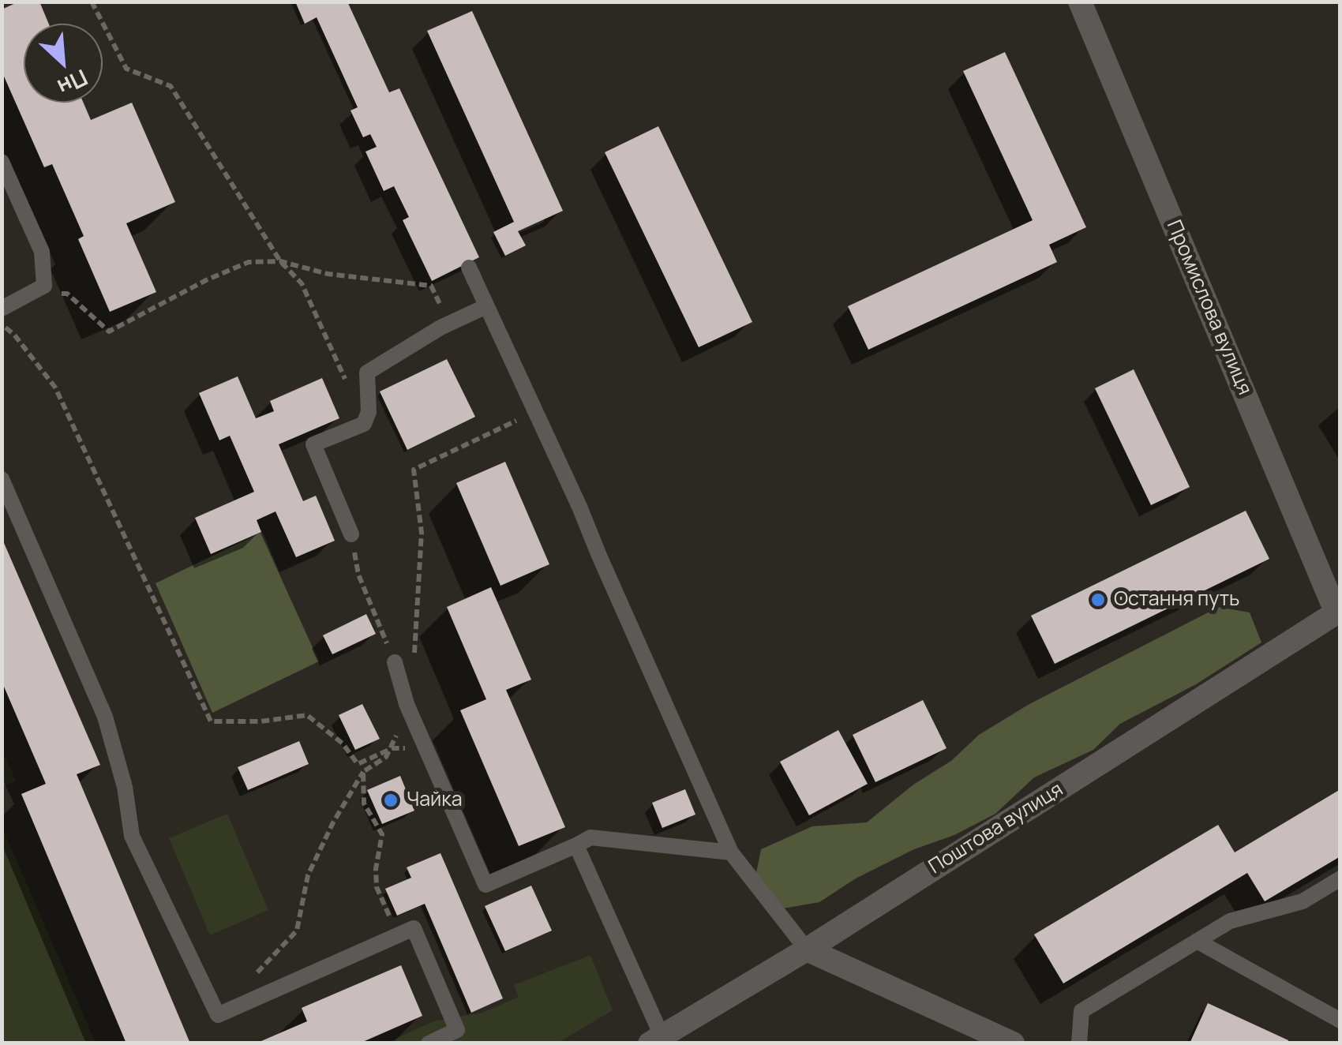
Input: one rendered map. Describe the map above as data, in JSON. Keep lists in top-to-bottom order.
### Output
{
  "streets": {
    "street": ["Промислова вулиця", "Поштова вулиця"]
  },
  "crossings": [
    ["Промислова вулиця", "Поштова вулиця"]
  ],
  "places": ["Остання путь", "Чайка"],
  "north": "bottom right"
}
